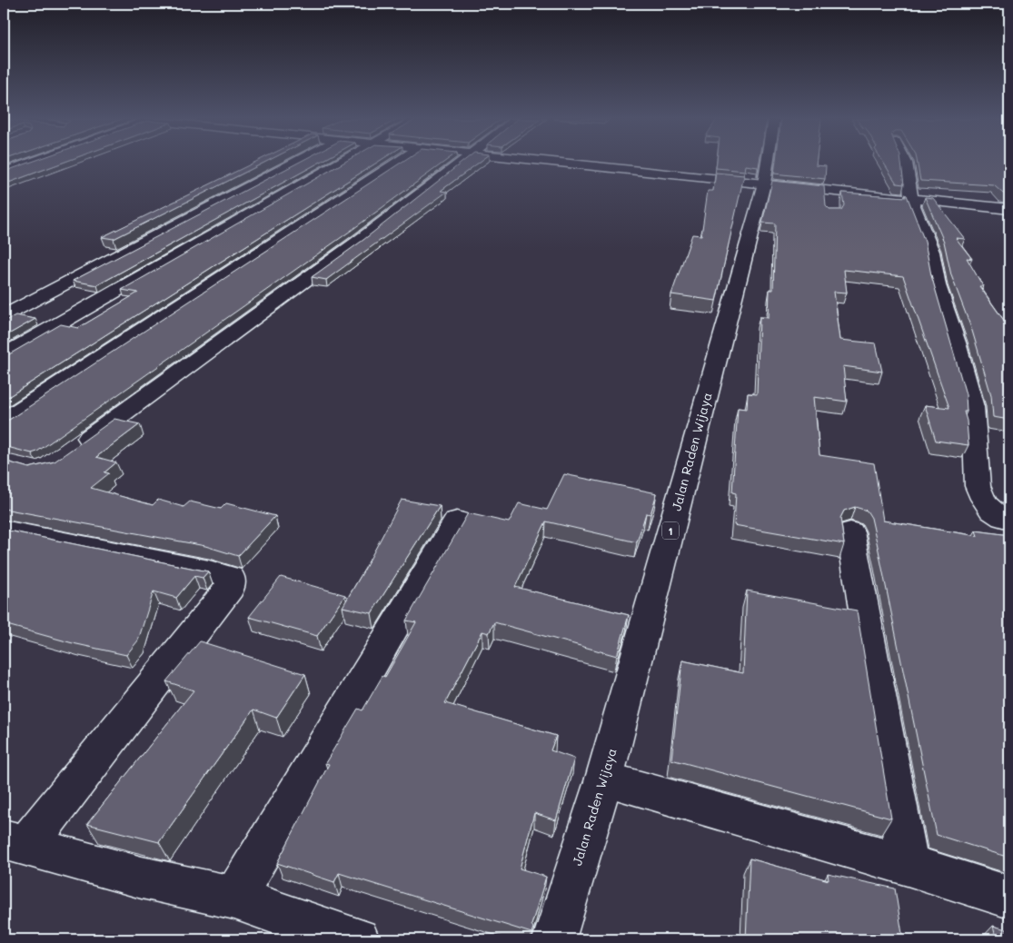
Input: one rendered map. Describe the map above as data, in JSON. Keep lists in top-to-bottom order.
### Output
{
  "streets": {
    "main road": ["Jalan Raden Wijaya", "1"]
  }
}
